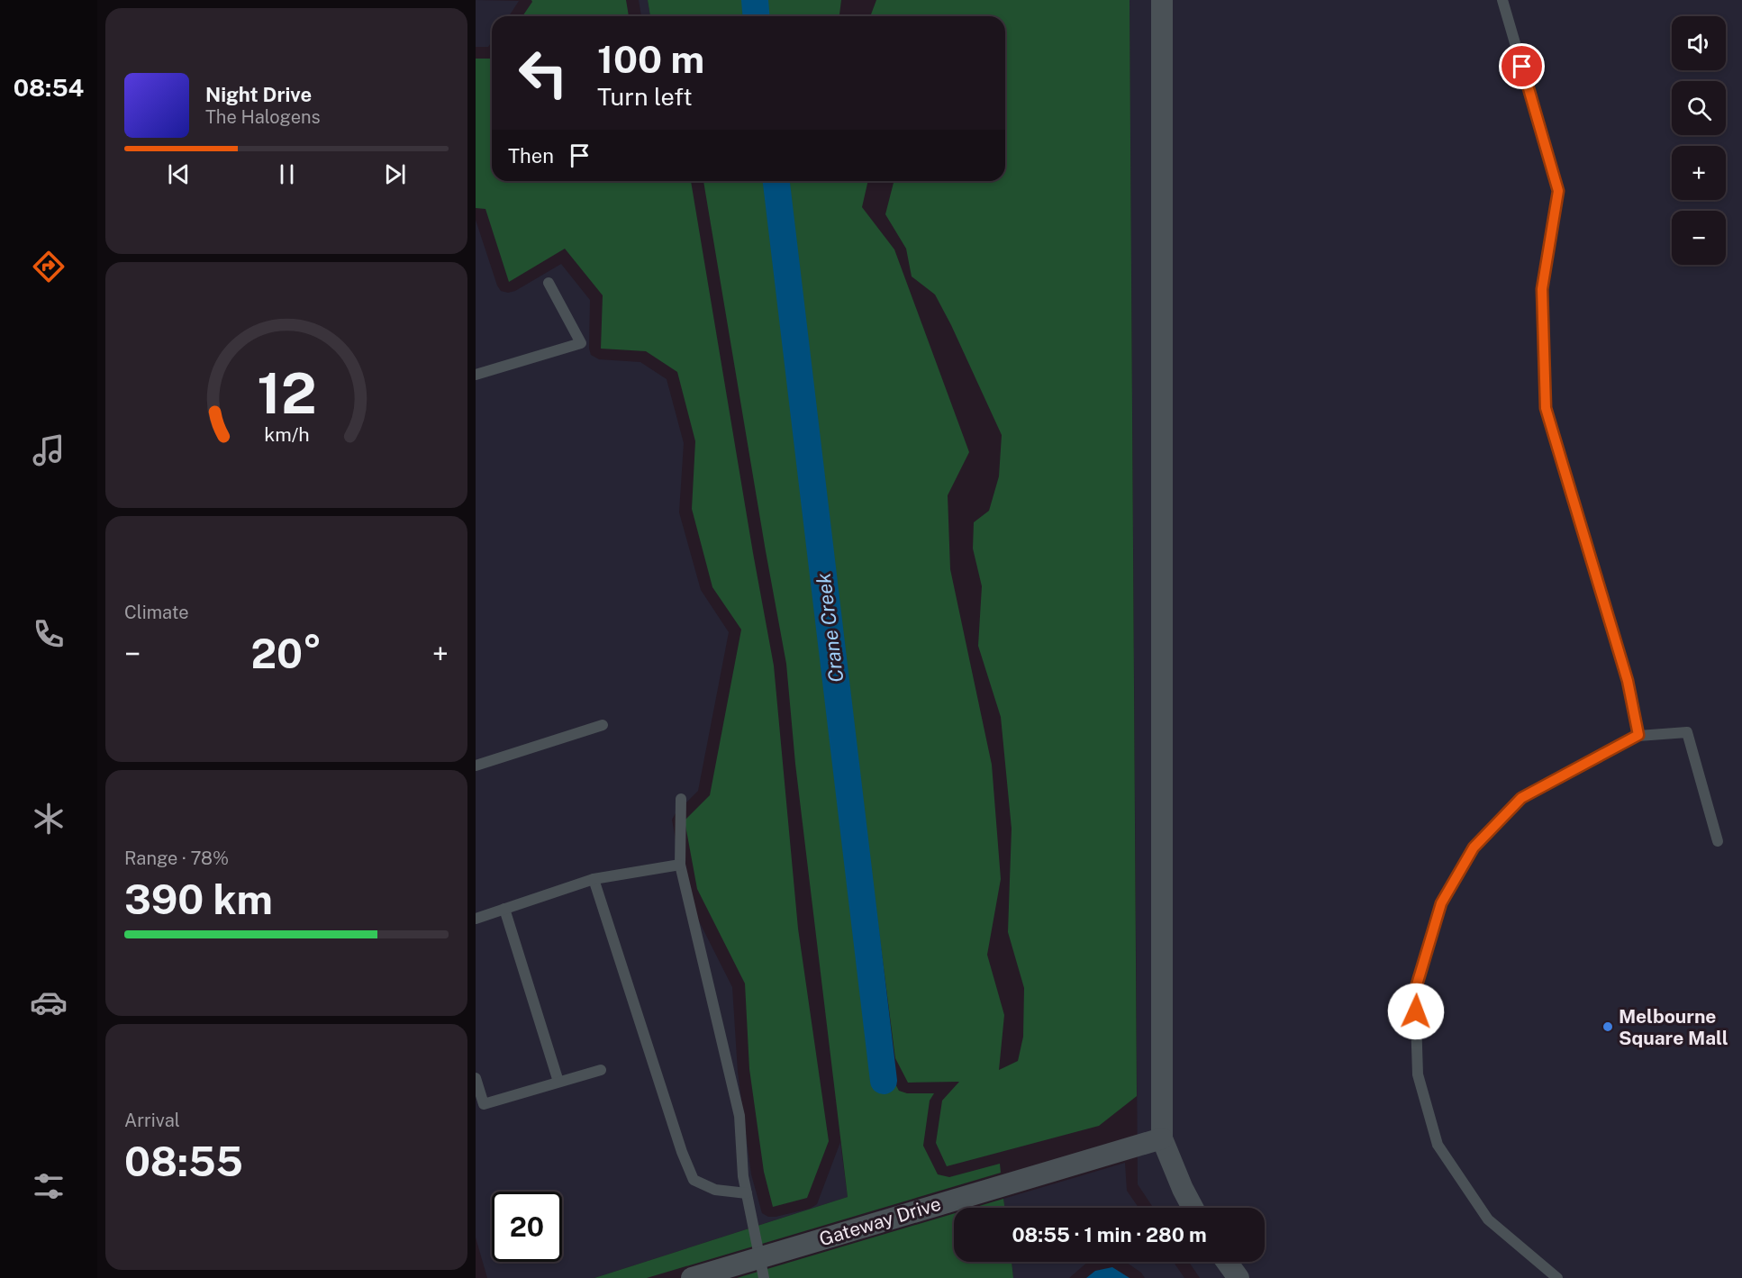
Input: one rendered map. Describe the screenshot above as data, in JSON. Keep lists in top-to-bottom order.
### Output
{
  "streets": {
    "street": ["Gateway Drive"]
  },
  "water": ["Crane Creek"],
  "places": ["Melbourne Square Mall"],
  "page": {
    "tabs": "08:54",
    "map_buttons": ["+", "−"],
    "turn": ["100 m", "Turn left"],
    "song": ["Night Drive", "The Halogens"],
    "then": "Then",
    "tile": [
      "Climate",
      ["Range · 78%", "390 km"],
      ["Arrival", "08:55"]
    ],
    "heat": ["−", "20°", "+"],
    "limit": "20",
    "trip": "08:55 · 1 min · 280 m",
    "gauge": ["12", "km/h"]
  }
}
